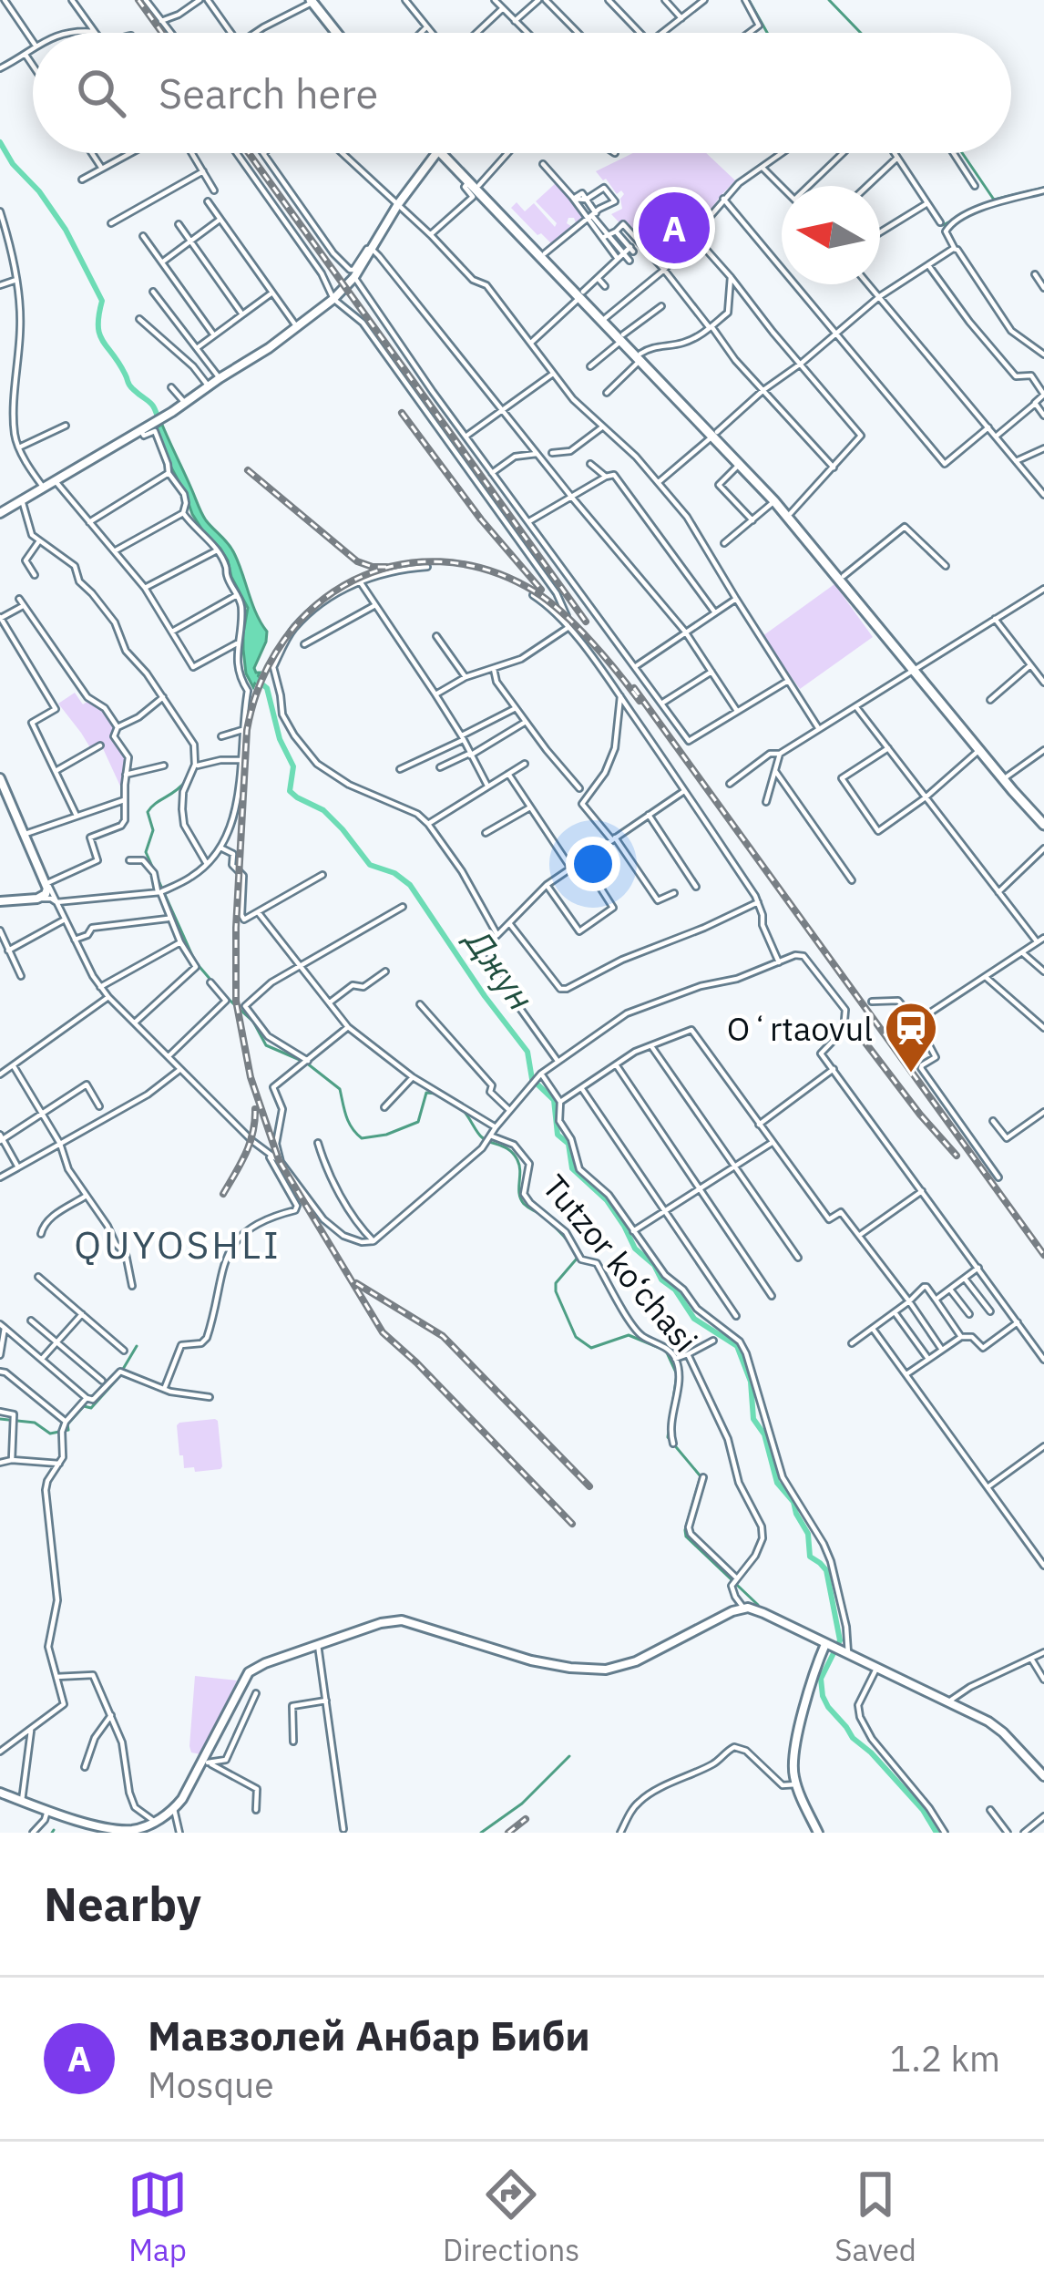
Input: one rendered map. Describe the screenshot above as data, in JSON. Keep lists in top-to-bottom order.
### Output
{
  "streets": {
    "street": ["Tutzor ko‘chasi"]
  },
  "districts": ["QUYOSHLI"],
  "water": ["Джун"],
  "places": {
    "station": ["Oʻrtaovul"]
  },
  "north": "left",
  "page": {
    "search": "Search here",
    "pins": "A",
    "heading": "Nearby",
    "list": [
      {
        "mark": "A",
        "name": "Мавзолей Анбар Биби",
        "note": "Mosque",
        "value": "1.2 km"
      }
    ],
    "nav": ["Map", "Directions", "Saved"]
  }
}
